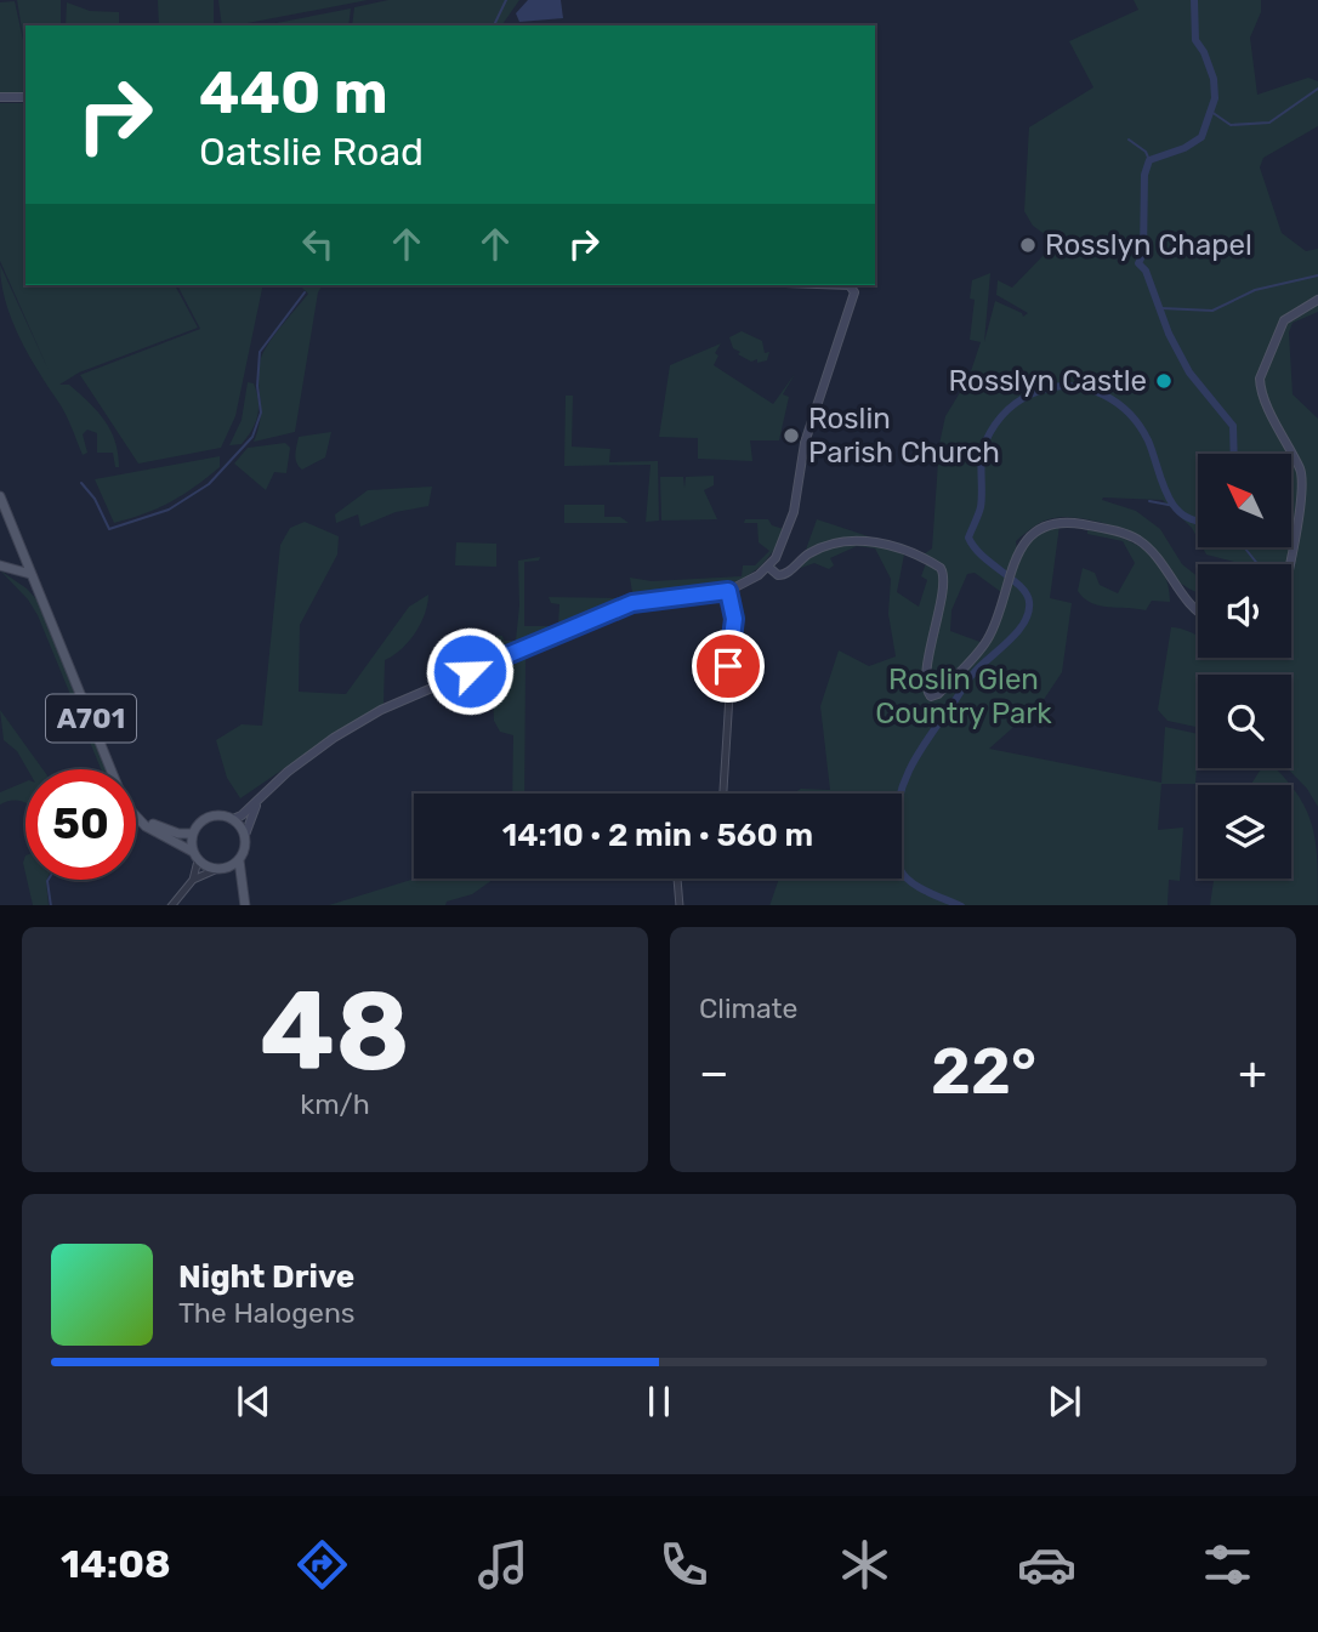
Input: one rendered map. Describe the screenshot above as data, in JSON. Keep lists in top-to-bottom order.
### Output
{
  "streets": {
    "main road": ["A701"]
  },
  "parks": ["Roslin Glen Country Park"],
  "places": ["Rosslyn Chapel", "Rosslyn Castle", "Roslin Parish Church"],
  "north": "top left",
  "page": {
    "turn": ["440 m", "Oatslie Road"],
    "limit": "50",
    "trip": "14:10 · 2 min · 560 m",
    "tile": [
      ["48", "km/h"],
      "Climate"
    ],
    "heat": ["−", "22°", "+"],
    "song": ["Night Drive", "The Halogens"],
    "tabs": "14:08"
  }
}
